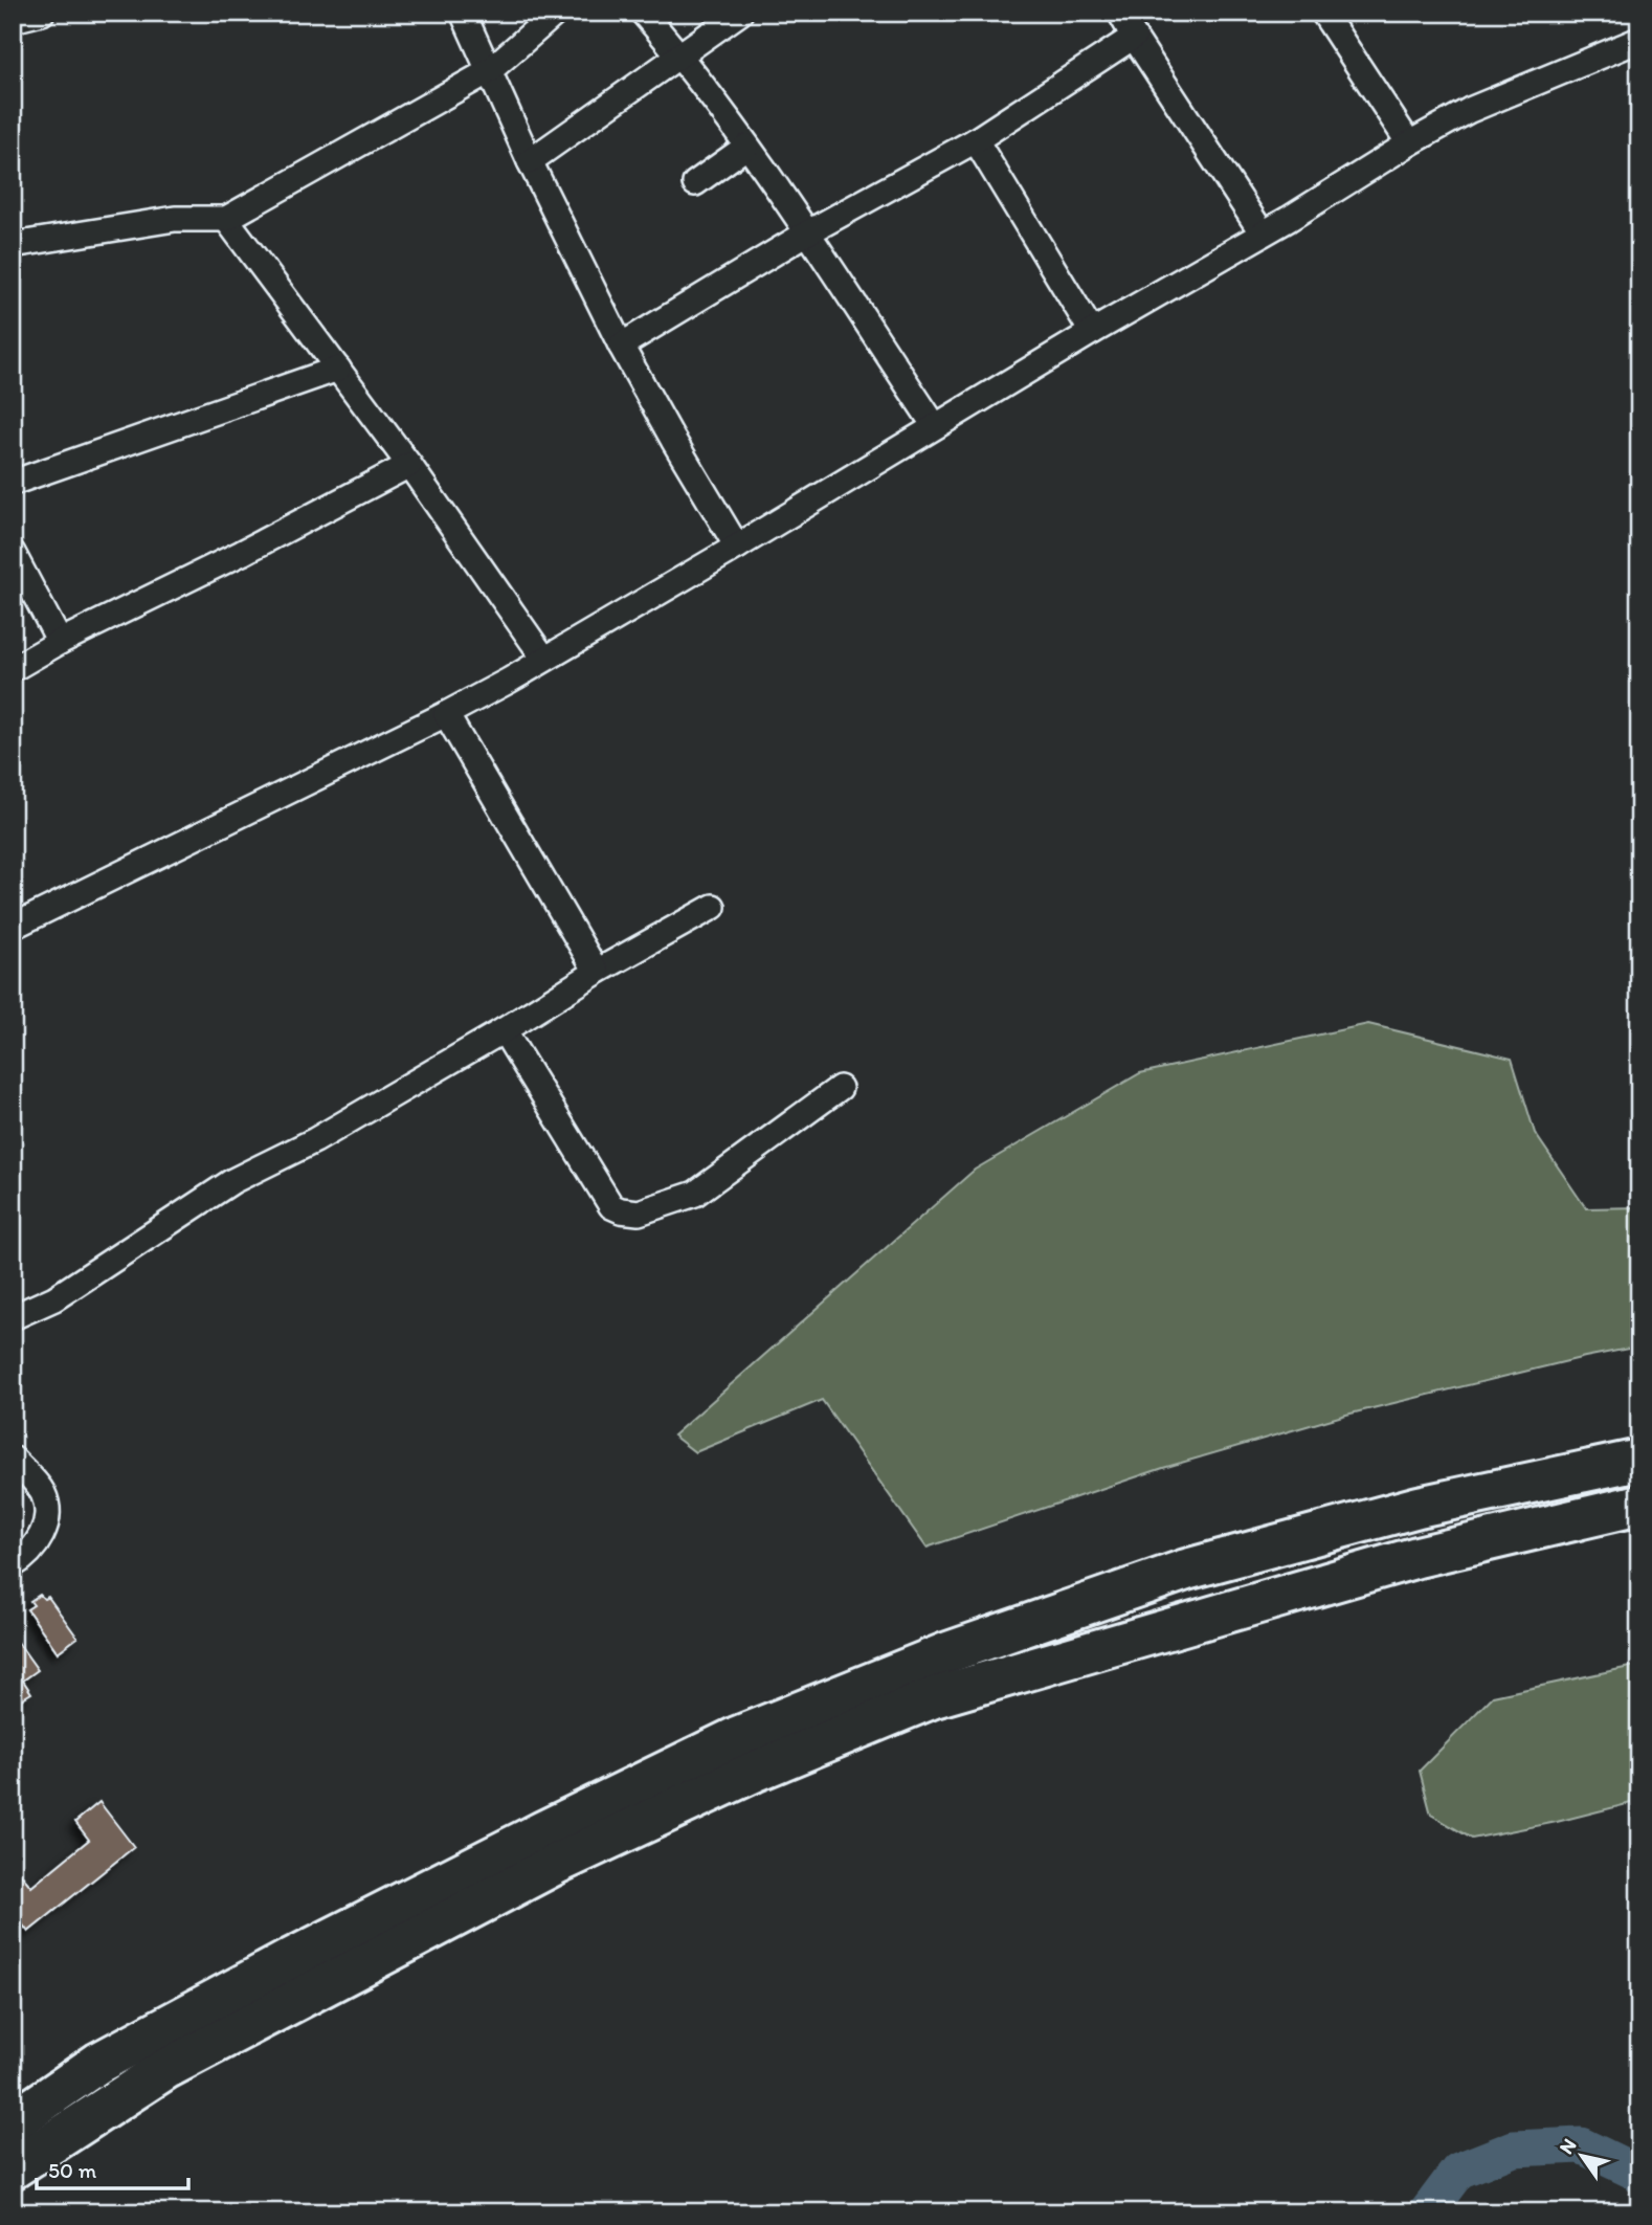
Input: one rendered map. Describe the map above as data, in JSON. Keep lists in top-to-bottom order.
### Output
{
  "scale_bar": "50 m",
  "north": "top left"
}
